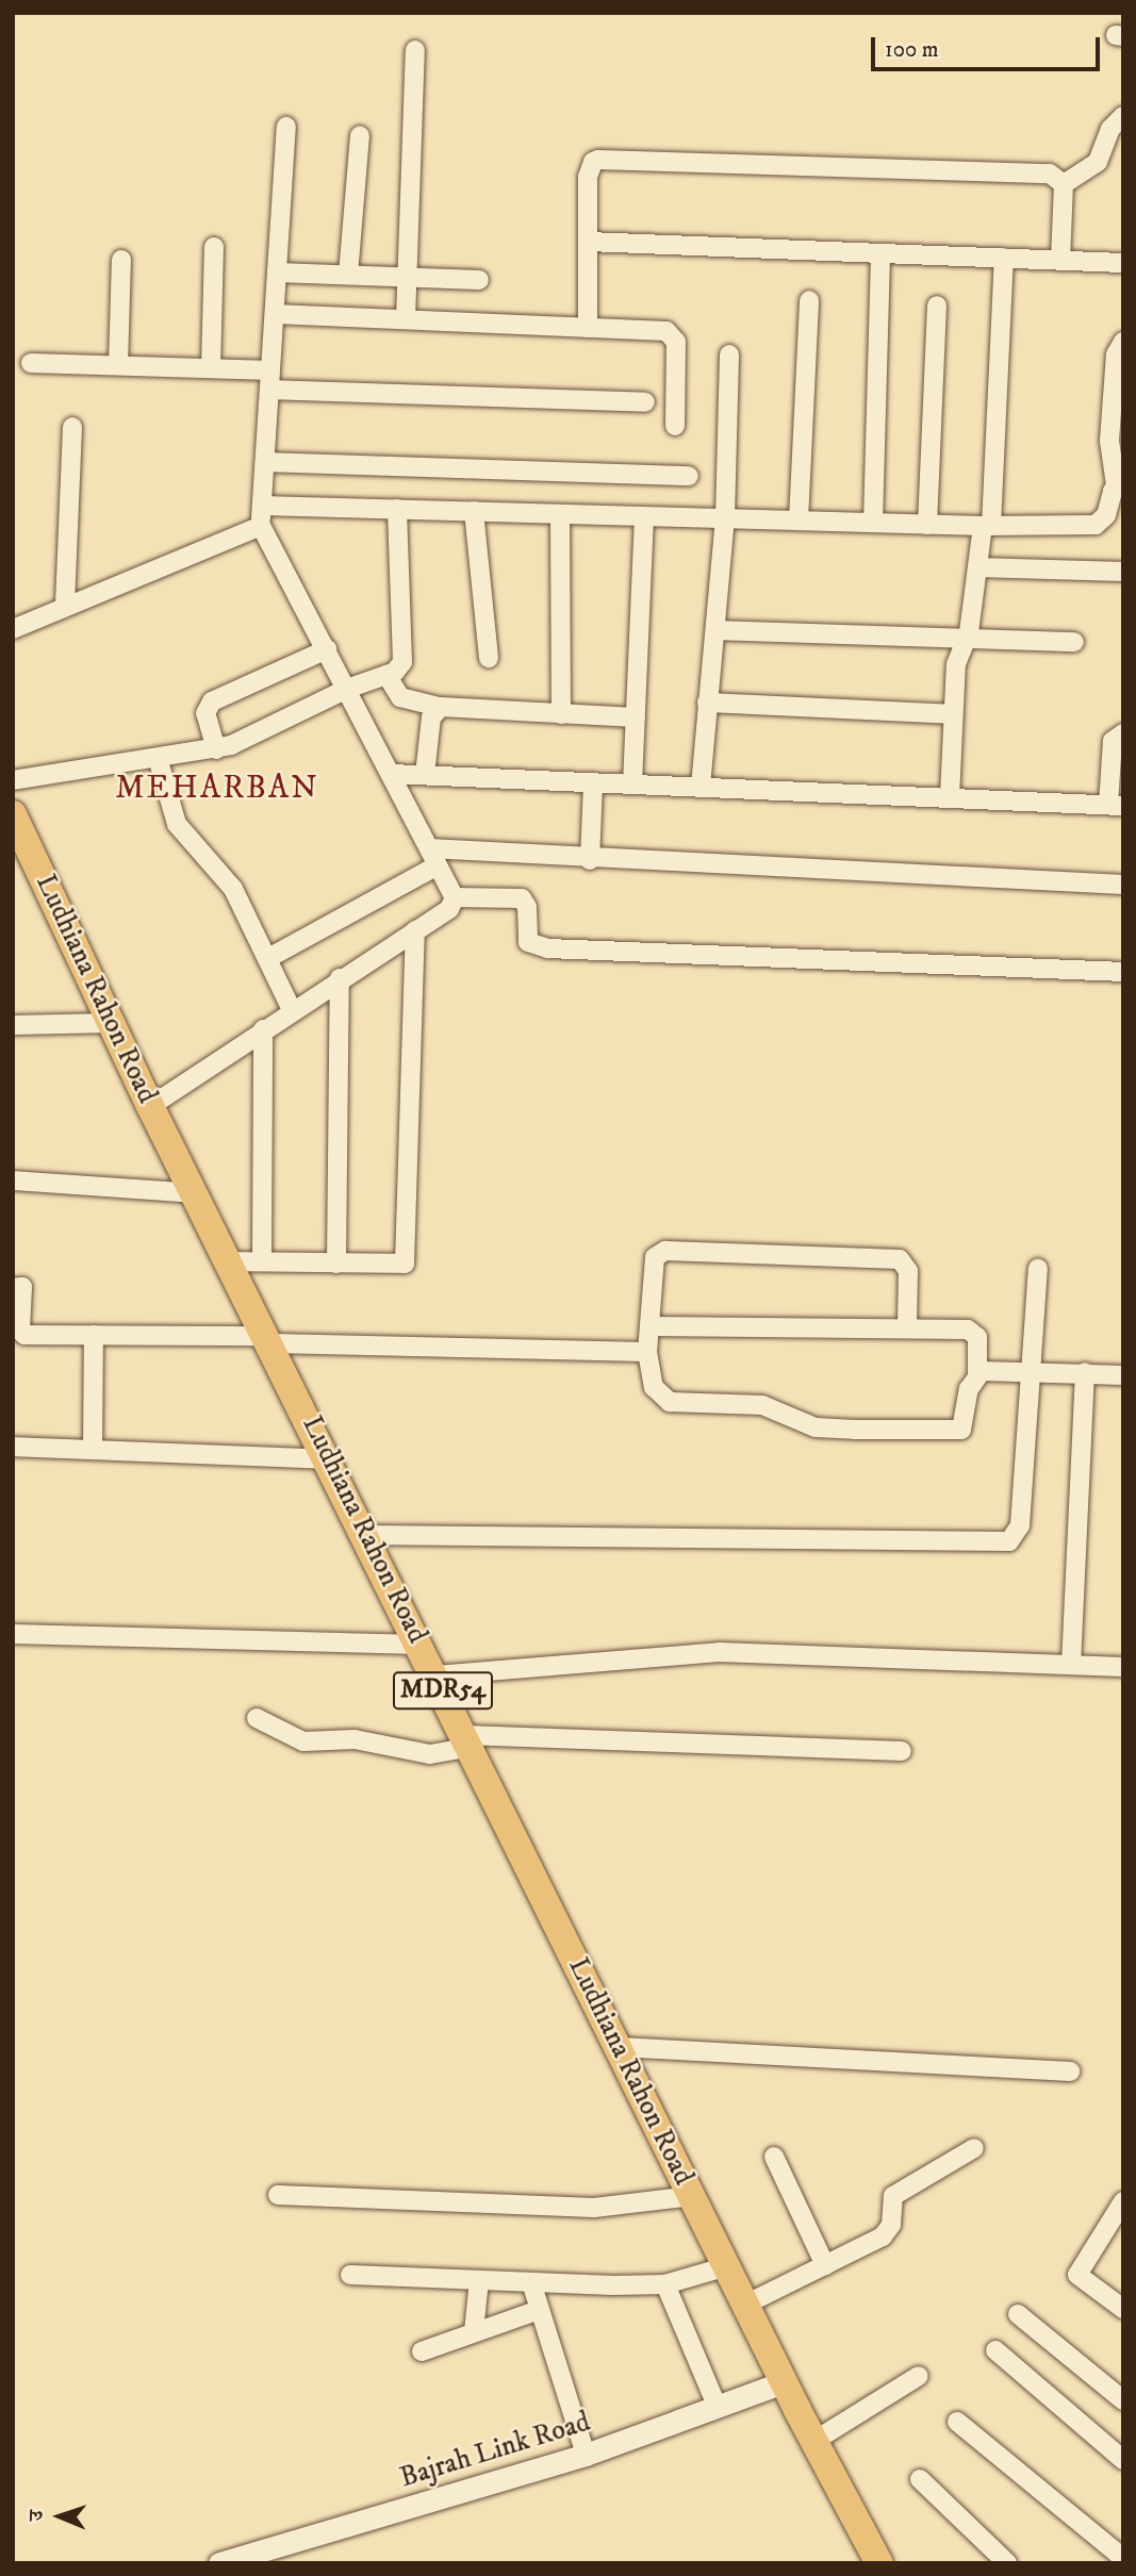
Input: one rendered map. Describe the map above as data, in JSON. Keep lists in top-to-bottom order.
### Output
{
  "streets": {
    "main road": ["Ludhiana Rahon Road", "MDR54"],
    "street": ["Bajrah Link Road"]
  },
  "crossings": [
    ["Ludhiana Rahon Road", "Bajrah Link Road"]
  ],
  "districts": ["MEHARBAN"],
  "scale_bar": "100 m",
  "north": "left"
}
